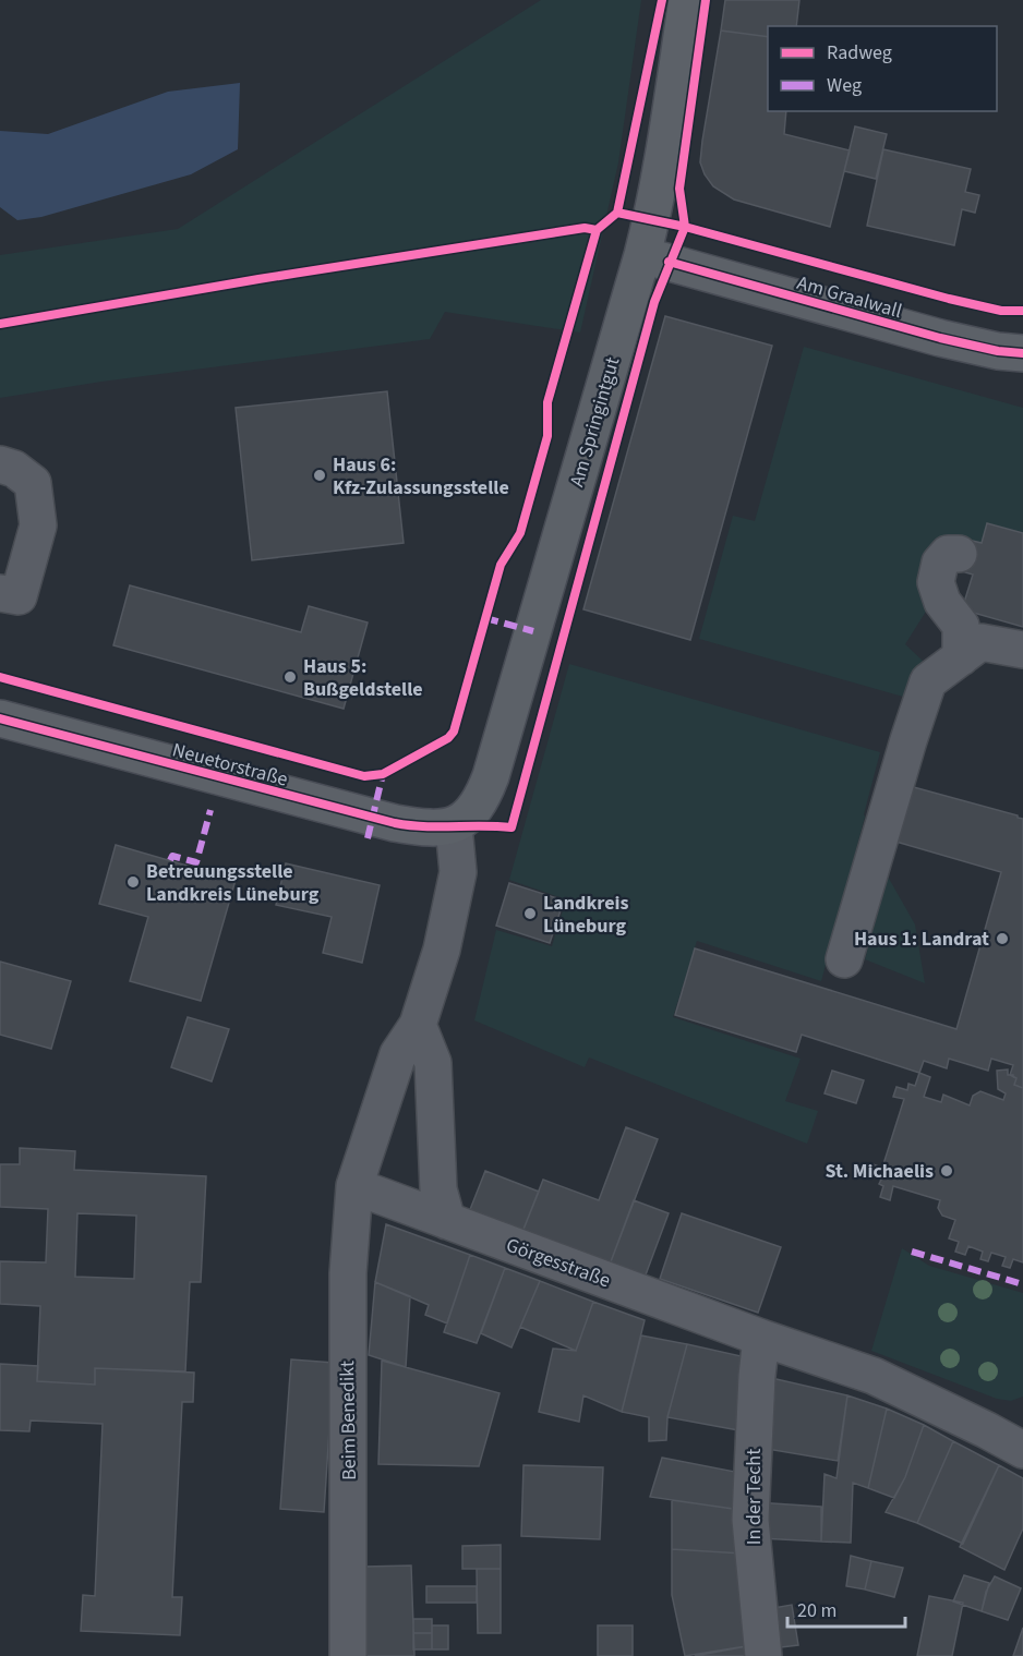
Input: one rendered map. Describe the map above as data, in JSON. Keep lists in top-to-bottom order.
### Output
{
  "streets": {
    "main road": ["Am Graalwall", "Am Springintgut", "Neuetorstraße"],
    "street": ["Görgesstraße", "Beim Benedikt", "In der Techt"]
  },
  "crossings": [
    ["Am Graalwall", "Am Springintgut"],
    ["Am Springintgut", "Neuetorstraße"],
    ["Görgesstraße", "Beim Benedikt"],
    ["Görgesstraße", "In der Techt"]
  ],
  "places": [
    "Haus 6: Kfz-Zulassungsstelle",
    "Haus 5: Bußgeldstelle",
    "Betreuungsstelle Landkreis Lüneburg",
    "Landkreis Lüneburg",
    "Haus 1: Landrat",
    "St. Michaelis"
  ],
  "legend": ["Radweg", "Weg"],
  "scale_bar": "20 m"
}
